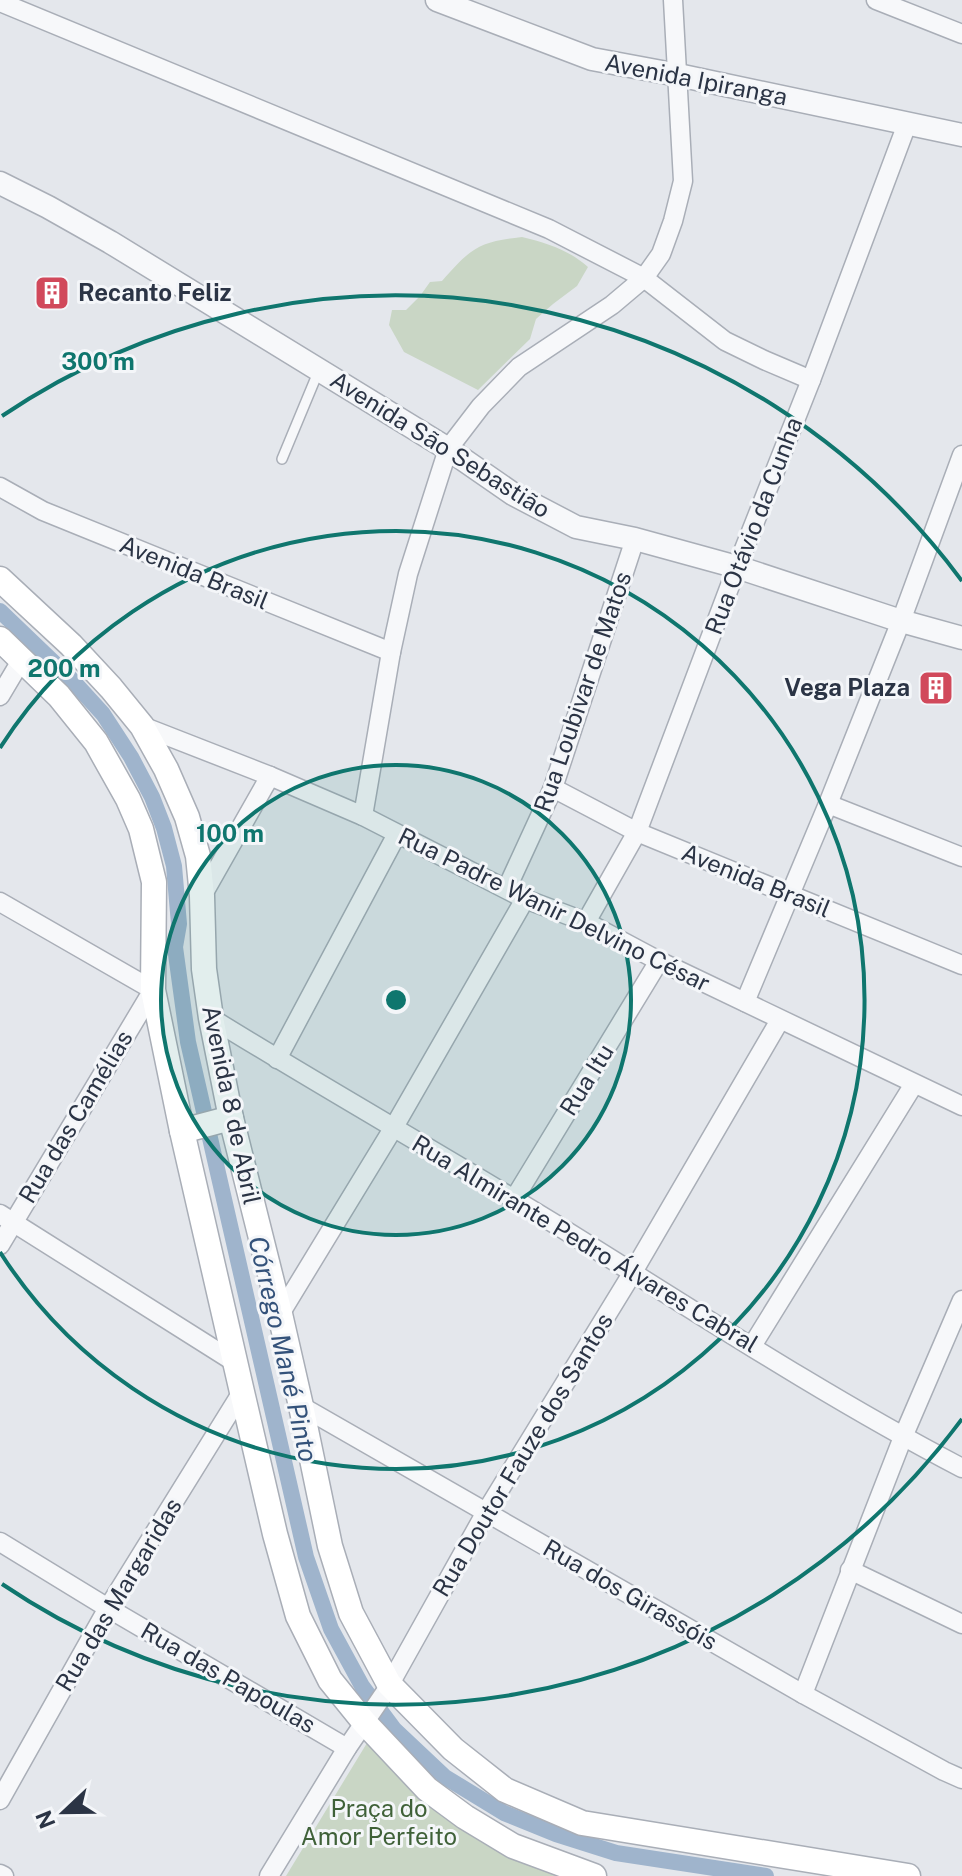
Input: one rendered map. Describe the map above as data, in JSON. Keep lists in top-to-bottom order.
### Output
{
  "streets": {
    "main road": ["Avenida 8 de Abril"],
    "street": [
      "Avenida Ipiranga",
      "Avenida São Sebastião",
      "Rua Otávio da Cunha",
      "Avenida Brasil",
      "Rua Loubivar de Matos",
      "Rua Padre Wanir Delvino César",
      "Rua Itu",
      "Rua das Camélias",
      "Rua Almirante Pedro Álvares Cabral",
      "Rua Doutor Fauze dos Santos",
      "Rua das Margaridas",
      "Rua dos Girassóis",
      "Rua das Papoulas"
    ]
  },
  "crossings": [
    ["Avenida Ipiranga", "Rua Otávio da Cunha"],
    ["Avenida São Sebastião", "Rua Otávio da Cunha"],
    ["Avenida São Sebastião", "Rua Loubivar de Matos"],
    ["Rua Otávio da Cunha", "Avenida Brasil"],
    ["Rua Otávio da Cunha", "Rua Padre Wanir Delvino César"],
    ["Avenida Brasil", "Rua Loubivar de Matos"],
    ["Rua Loubivar de Matos", "Rua Padre Wanir Delvino César"],
    ["Rua Padre Wanir Delvino César", "Rua Itu"],
    ["Rua Padre Wanir Delvino César", "Avenida 8 de Abril"],
    ["Rua Padre Wanir Delvino César", "Rua Doutor Fauze dos Santos"],
    ["Rua Itu", "Rua Almirante Pedro Álvares Cabral"],
    ["Avenida 8 de Abril", "Rua das Camélias"],
    ["Avenida 8 de Abril", "Rua Almirante Pedro Álvares Cabral"],
    ["Avenida 8 de Abril", "Rua Doutor Fauze dos Santos"],
    ["Avenida 8 de Abril", "Rua das Margaridas"],
    ["Avenida 8 de Abril", "Rua dos Girassóis"],
    ["Rua Almirante Pedro Álvares Cabral", "Rua Doutor Fauze dos Santos"],
    ["Rua Doutor Fauze dos Santos", "Rua dos Girassóis"],
    ["Rua das Margaridas", "Rua das Papoulas"]
  ],
  "water": ["Córrego Mané Pinto"],
  "parks": ["Praça do Amor Perfeito"],
  "places": {
    "building": ["Recanto Feliz", "Vega Plaza"]
  },
  "north": "left",
  "rings": ["300 m", "200 m", "100 m"]
}
